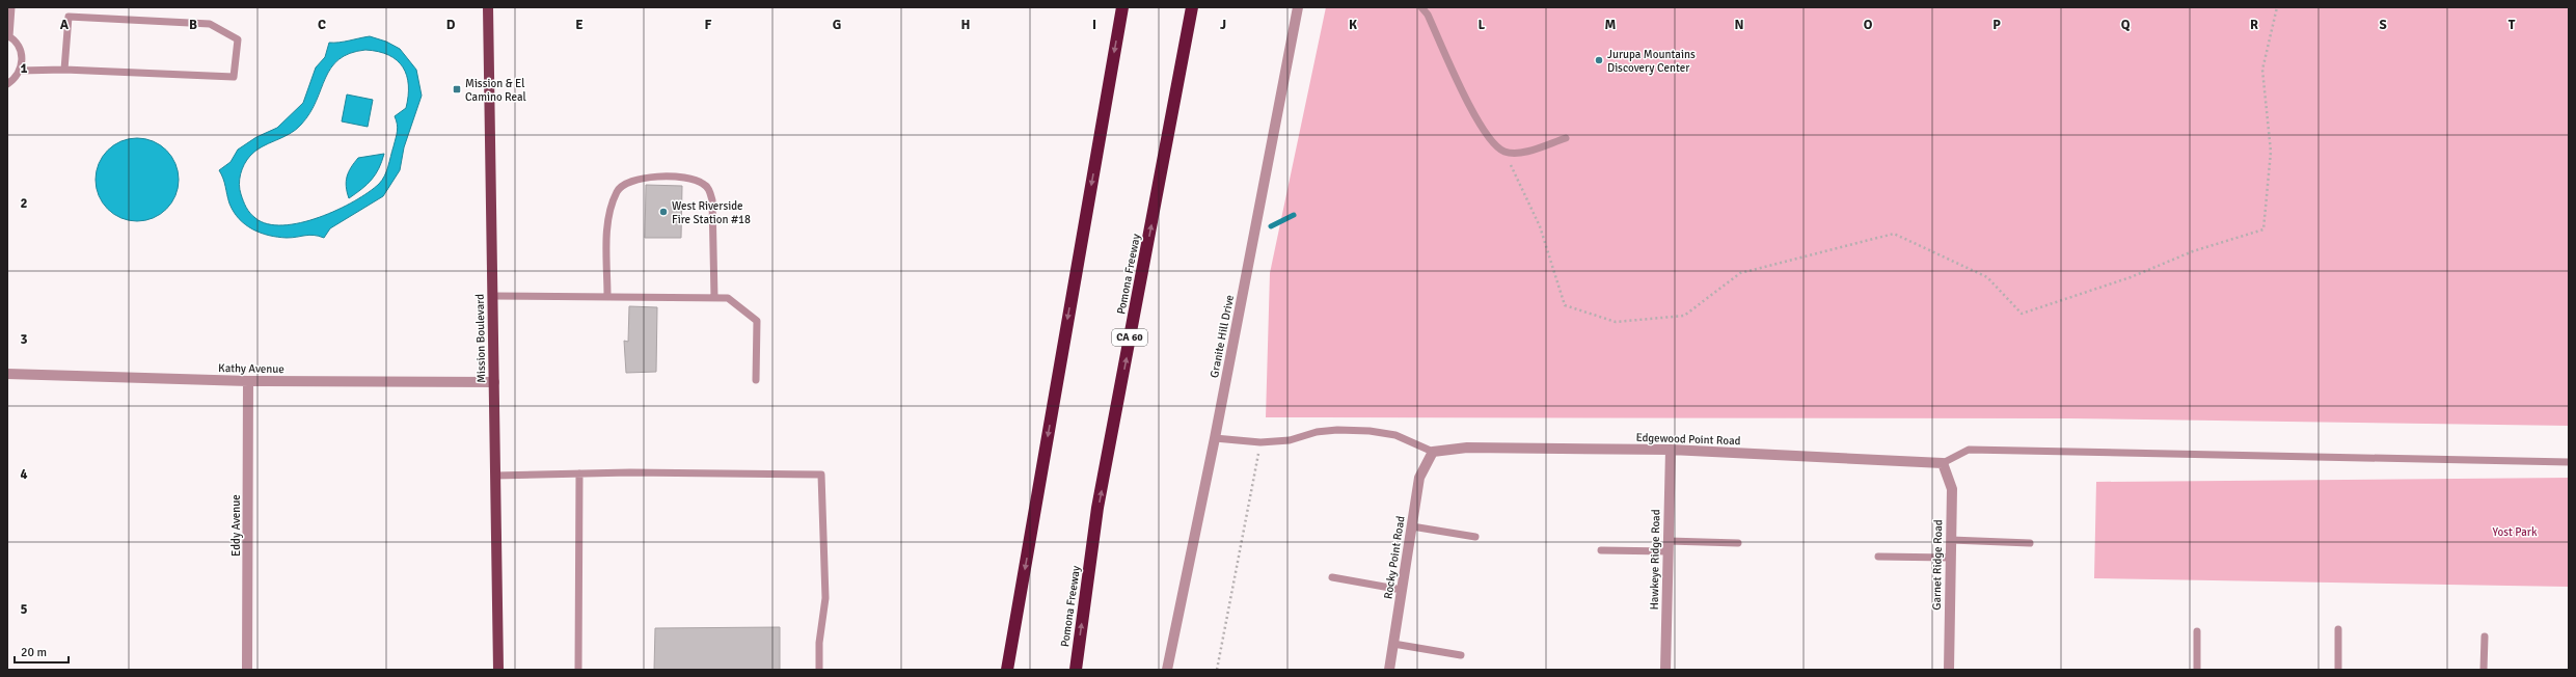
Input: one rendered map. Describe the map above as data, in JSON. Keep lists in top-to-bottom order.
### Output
{
  "streets": {
    "highway": ["Pomona Freeway", "CA 60"],
    "main road": ["Mission Boulevard"],
    "street": [
      "Granite Hill Drive",
      "Kathy Avenue",
      "Edgewood Point Road",
      "Eddy Avenue",
      "Rocky Point Road",
      "Hawkeye Ridge Road",
      "Garnet Ridge Road"
    ]
  },
  "crossings": [
    ["Mission Boulevard", "Kathy Avenue"],
    ["Kathy Avenue", "Eddy Avenue"],
    ["Edgewood Point Road", "Rocky Point Road"],
    ["Edgewood Point Road", "Hawkeye Ridge Road"],
    ["Edgewood Point Road", "Garnet Ridge Road"]
  ],
  "parks": ["Yost Park"],
  "places": {
    "other": ["Jurupa Mountains Discovery Center", "West Riverside Fire Station #18"],
    "transit": ["Mission & El Camino Real"]
  },
  "scale_bar": "20 m",
  "grid": {
    "columns": [
      "A",
      "B",
      "C",
      "D",
      "E",
      "F",
      "G",
      "H",
      "I",
      "J",
      "K",
      "L",
      "M",
      "N",
      "O",
      "P",
      "Q",
      "R",
      "S",
      "T"
    ],
    "rows": [
      "1",
      "2",
      "3",
      "4",
      "5"
    ]
  }
}
